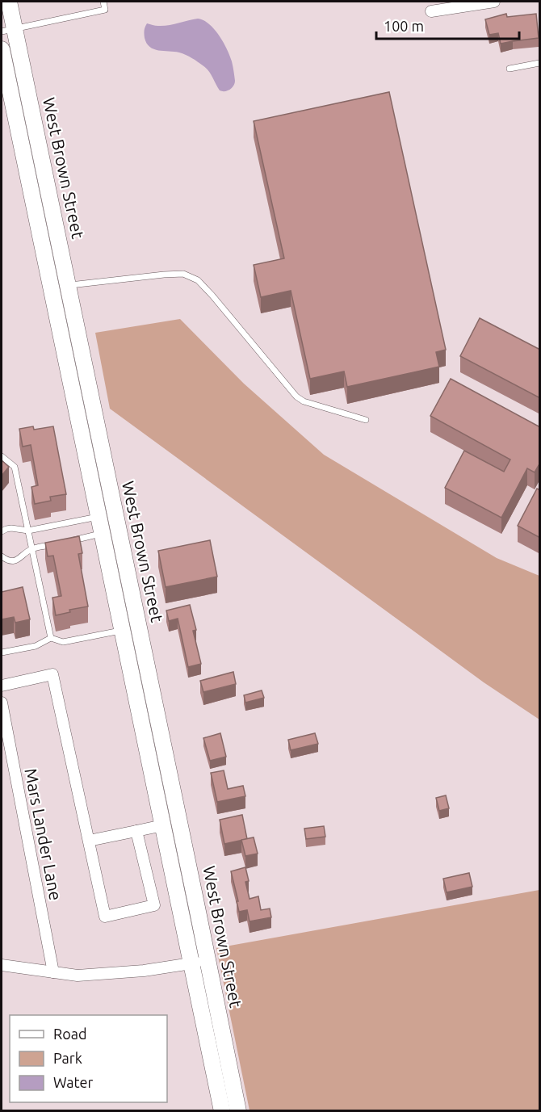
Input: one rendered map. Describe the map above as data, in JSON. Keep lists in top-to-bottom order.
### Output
{
  "streets": {
    "main road": ["West Brown Street"],
    "street": ["Mars Lander Lane"]
  },
  "legend": ["Road", "Park", "Water"],
  "scale_bar": "100 m"
}
